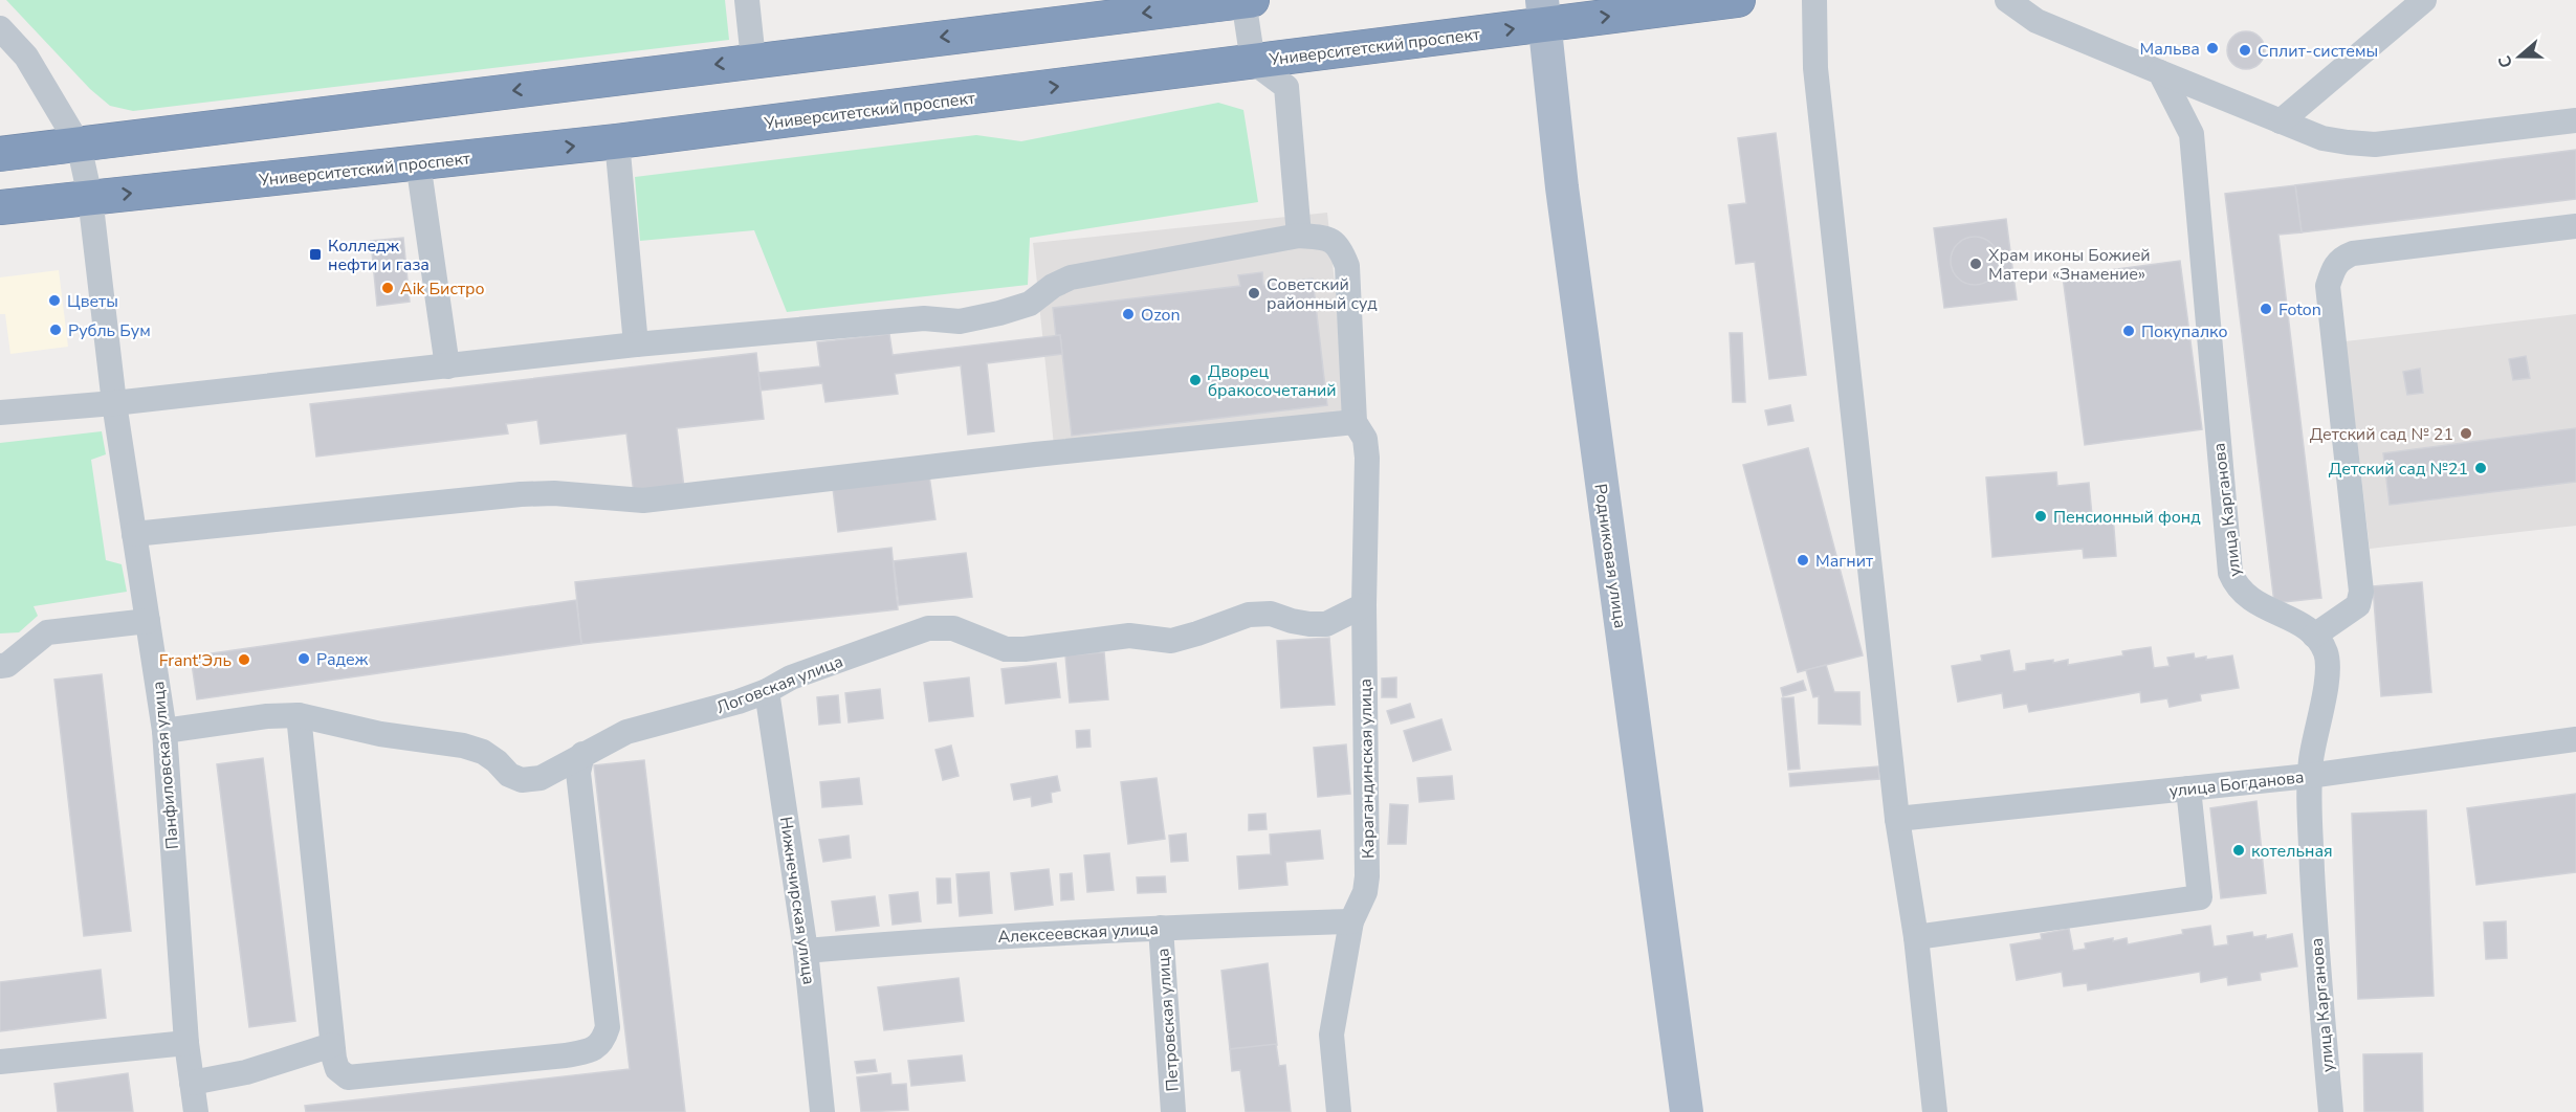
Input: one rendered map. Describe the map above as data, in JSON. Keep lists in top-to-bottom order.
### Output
{
  "streets": {
    "highway": ["Университетский проспект"],
    "main road": ["Родниковая улица"],
    "street": [
      "улица Карганова",
      "Логовская улица",
      "Панфиловская улица",
      "Карагандинская улица",
      "улица Богданова",
      "Нижнечирская улица",
      "Алексеевская улица",
      "Петровская улица"
    ]
  },
  "crossings": [
    ["Университетский проспект", "Родниковая улица"],
    ["Университетский проспект", "Панфиловская улица"],
    ["улица Карганова", "улица Богданова"],
    ["Логовская улица", "Панфиловская улица"],
    ["Логовская улица", "Карагандинская улица"],
    ["Логовская улица", "Нижнечирская улица"],
    ["Карагандинская улица", "Алексеевская улица"],
    ["Нижнечирская улица", "Алексеевская улица"],
    ["Алексеевская улица", "Петровская улица"]
  ],
  "places": {
    "other": [
      "Мальва",
      "Сплит-системы",
      "Храм иконы Божией Матери «Знамение»",
      "Aik Бистро",
      "Советский районный суд",
      "Цветы",
      "Foton",
      "Ozon",
      "Рубль Бум",
      "Покупалко",
      "Дворец бракосочетаний",
      "Детский сад № 21",
      "Детский сад №21",
      "Пенсионный фонд",
      "Магнит",
      "Радеж",
      "Frant'Эль",
      "котельная"
    ],
    "transit": ["Колледж нефти и газа"]
  },
  "north": "left"
}
